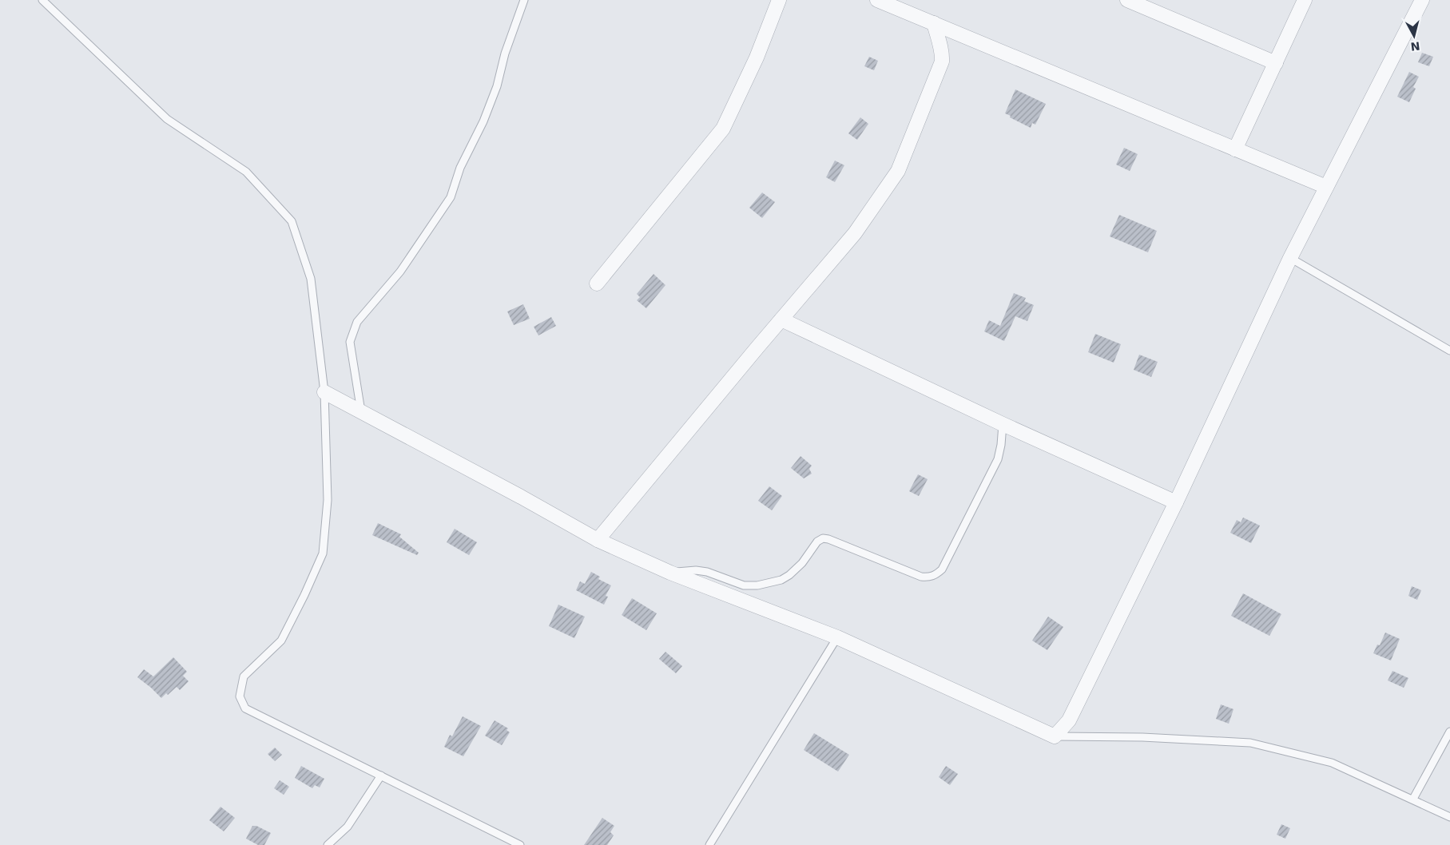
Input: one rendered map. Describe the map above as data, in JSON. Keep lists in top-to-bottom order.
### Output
{
  "north": "bottom"
}
